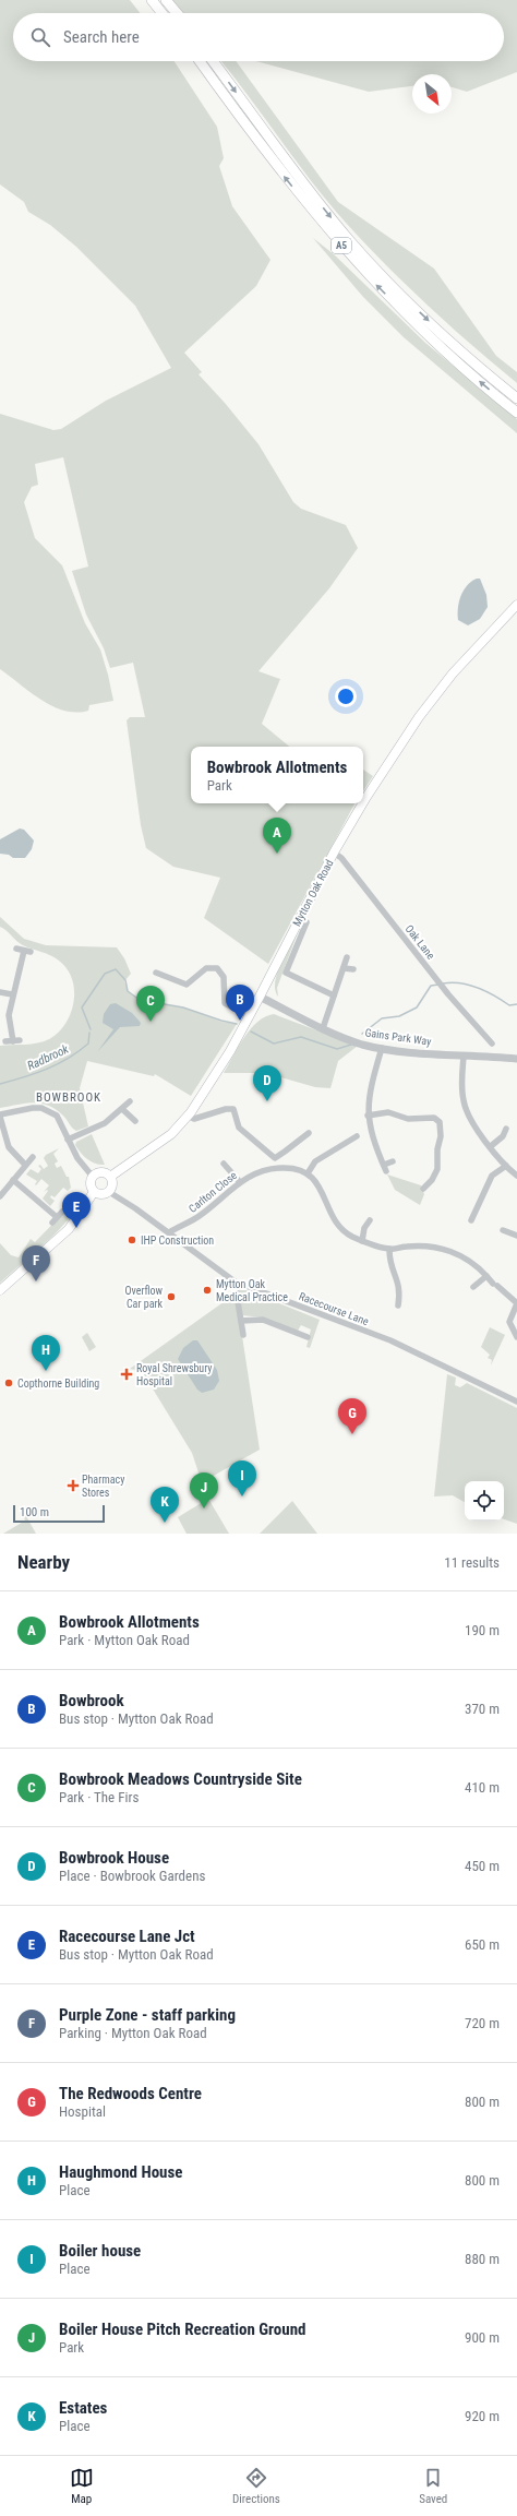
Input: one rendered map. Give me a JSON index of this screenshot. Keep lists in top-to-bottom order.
{
  "streets": {
    "highway": ["A5"],
    "main road": ["Mytton Oak Road"],
    "street": [
      "Oak Lane",
      "Gains Park Way",
      "Carlton Close",
      "Racecourse Lane"
    ]
  },
  "crossings": [
    ["Mytton Oak Road", "Oak Lane"],
    ["Mytton Oak Road", "Gains Park Way"],
    ["Mytton Oak Road", "Racecourse Lane"],
    ["Carlton Close", "Racecourse Lane"]
  ],
  "districts": ["BOWBROOK"],
  "water": ["Radbrook"],
  "places": {
    "other": [
      "IHP Construction",
      "Mytton Oak Medical Practice",
      "Overflow Car park",
      "Copthorne Building"
    ],
    "health": ["Royal Shrewsbury Hospital", "Pharmacy Stores"]
  },
  "scale_bar": "100 m",
  "north": "bottom right",
  "page": {
    "search": "Search here",
    "popup": ["Bowbrook Allotments", "Park"],
    "pins": [
      "A",
      "B",
      "C",
      "D",
      "E",
      "F",
      "H",
      "G",
      "I",
      "J",
      "K"
    ],
    "scale": "100 m",
    "heading": ["Nearby", "11 results"],
    "list": [
      {
        "mark": "A",
        "name": "Bowbrook Allotments",
        "note": "Park · Mytton Oak Road",
        "value": "190 m"
      },
      {
        "mark": "B",
        "name": "Bowbrook",
        "note": "Bus stop · Mytton Oak Road",
        "value": "370 m"
      },
      {
        "mark": "C",
        "name": "Bowbrook Meadows Countryside Site",
        "note": "Park · The Firs",
        "value": "410 m"
      },
      {
        "mark": "D",
        "name": "Bowbrook House",
        "note": "Place · Bowbrook Gardens",
        "value": "450 m"
      },
      {
        "mark": "E",
        "name": "Racecourse Lane Jct",
        "note": "Bus stop · Mytton Oak Road",
        "value": "650 m"
      },
      {
        "mark": "F",
        "name": "Purple Zone - staff parking",
        "note": "Parking · Mytton Oak Road",
        "value": "720 m"
      },
      {
        "mark": "G",
        "name": "The Redwoods Centre",
        "note": "Hospital",
        "value": "800 m"
      },
      {
        "mark": "H",
        "name": "Haughmond House",
        "note": "Place",
        "value": "800 m"
      },
      {
        "mark": "I",
        "name": "Boiler house",
        "note": "Place",
        "value": "880 m"
      },
      {
        "mark": "J",
        "name": "Boiler House Pitch Recreation Ground",
        "note": "Park",
        "value": "900 m"
      },
      {
        "mark": "K",
        "name": "Estates",
        "note": "Place",
        "value": "920 m"
      }
    ],
    "nav": ["Map", "Directions", "Saved"]
  }
}
